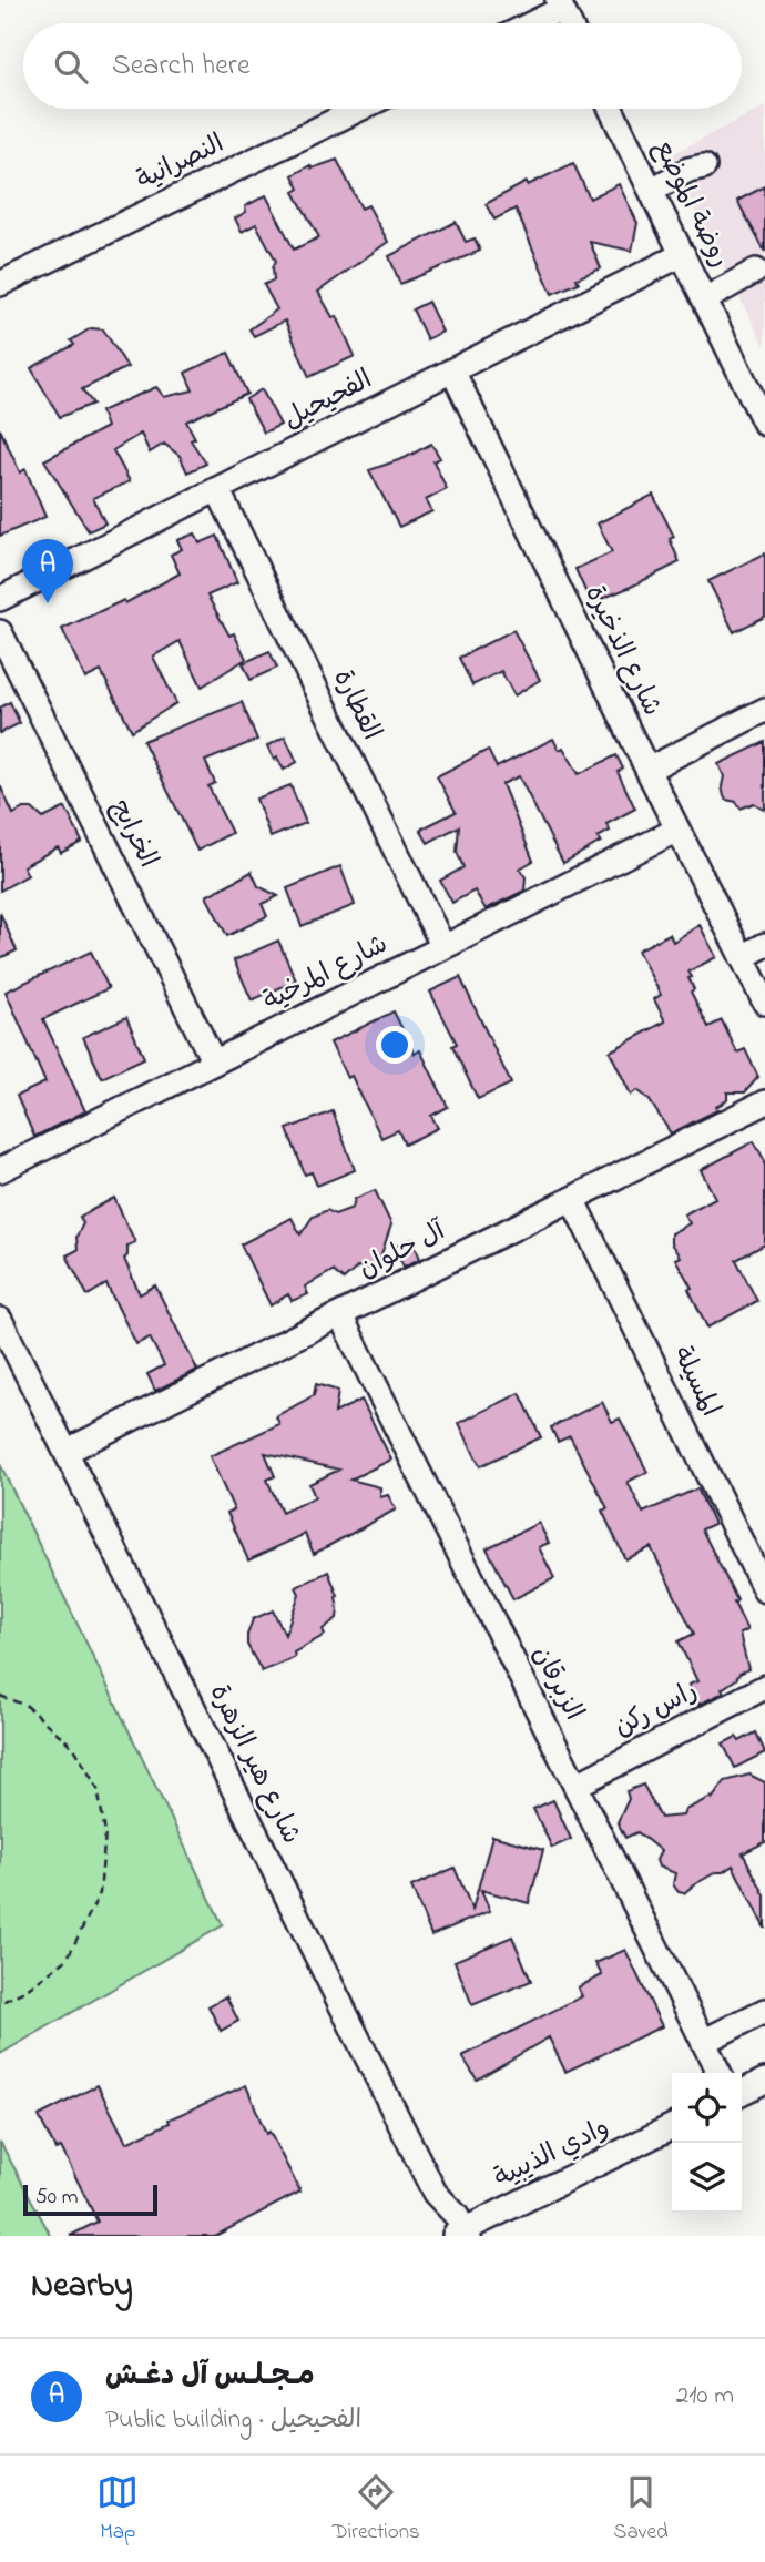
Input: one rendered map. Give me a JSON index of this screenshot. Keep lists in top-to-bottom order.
{
  "streets": {
    "street": [
      "النصرانية",
      "روضة الموضع",
      "الفحيحيل",
      "شارع الذخيرة",
      "القطارة",
      "الخرايج",
      "شارع المرخية",
      "آل حلوان",
      "المسيلة",
      "الزبرقان",
      "راس ركن",
      "شارع هير الزهرة",
      "وادي الذيبية"
    ]
  },
  "crossings": [
    ["روضة الموضع", "الفحيحيل"],
    ["الفحيحيل", "شارع الذخيرة"],
    ["الفحيحيل", "القطارة"],
    ["شارع الذخيرة", "شارع المرخية"],
    ["القطارة", "شارع المرخية"],
    ["الخرايج", "شارع المرخية"],
    ["آل حلوان", "المسيلة"],
    ["آل حلوان", "الزبرقان"],
    ["آل حلوان", "شارع هير الزهرة"],
    ["الزبرقان", "راس ركن"],
    ["شارع هير الزهرة", "وادي الذيبية"]
  ],
  "scale_bar": "50 m",
  "page": {
    "search": "Search here",
    "pins": "A",
    "scale": "50 m",
    "heading": "Nearby",
    "list": [
      {
        "mark": "A",
        "name": "مـجـلـس آل دغـش",
        "note": "Public building · الفحيحيل",
        "value": "210 m"
      }
    ],
    "nav": ["Map", "Directions", "Saved"]
  }
}
